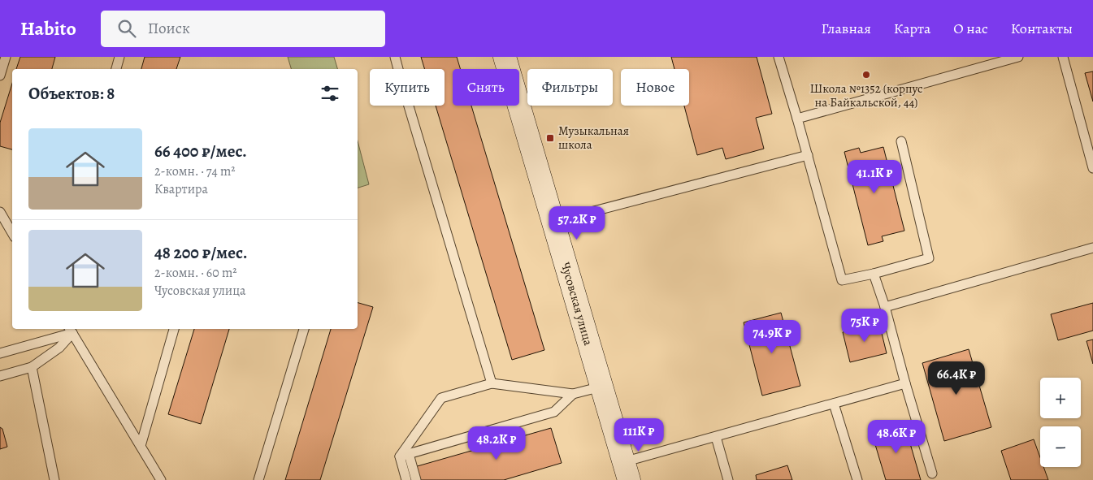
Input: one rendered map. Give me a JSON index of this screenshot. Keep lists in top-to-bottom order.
{
  "streets": {
    "street": ["Чусовская улица"]
  },
  "places": {
    "other": ["Школа №1352 (корпус на Байкальской, 44)"],
    "transit": ["Музыкальная школа"]
  },
  "page": {
    "header": "Habito",
    "search": "Поиск",
    "nav": [
      "Главная",
      "Карта",
      "О нас",
      "Контакты"
    ],
    "chip": [
      "Купить",
      "Снять",
      "Фильтры",
      "Новое"
    ],
    "heading": "Объектов: 8",
    "list": [
      {
        "name": "66 400 ₽/мес.",
        "note": "2-комн. · 74 m² · Квартира"
      },
      {
        "name": "48 200 ₽/мес.",
        "note": "2-комн. · 60 m² · Чусовская улица"
      }
    ],
    "price": [
      "41.1K ₽",
      "57.2K ₽",
      "75K ₽",
      "74.9K ₽",
      "66.4K ₽",
      "111K ₽",
      "48.6K ₽",
      "48.2K ₽"
    ],
    "map_buttons": ["+", "−"]
  }
}
